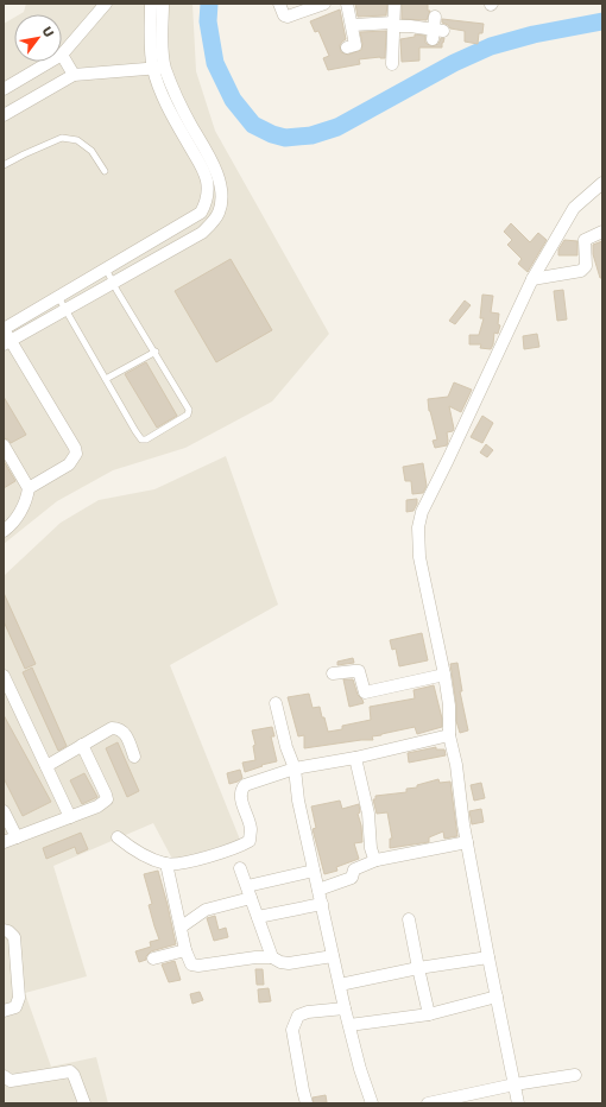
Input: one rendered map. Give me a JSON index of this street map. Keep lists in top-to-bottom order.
{
  "north": "top right"
}
